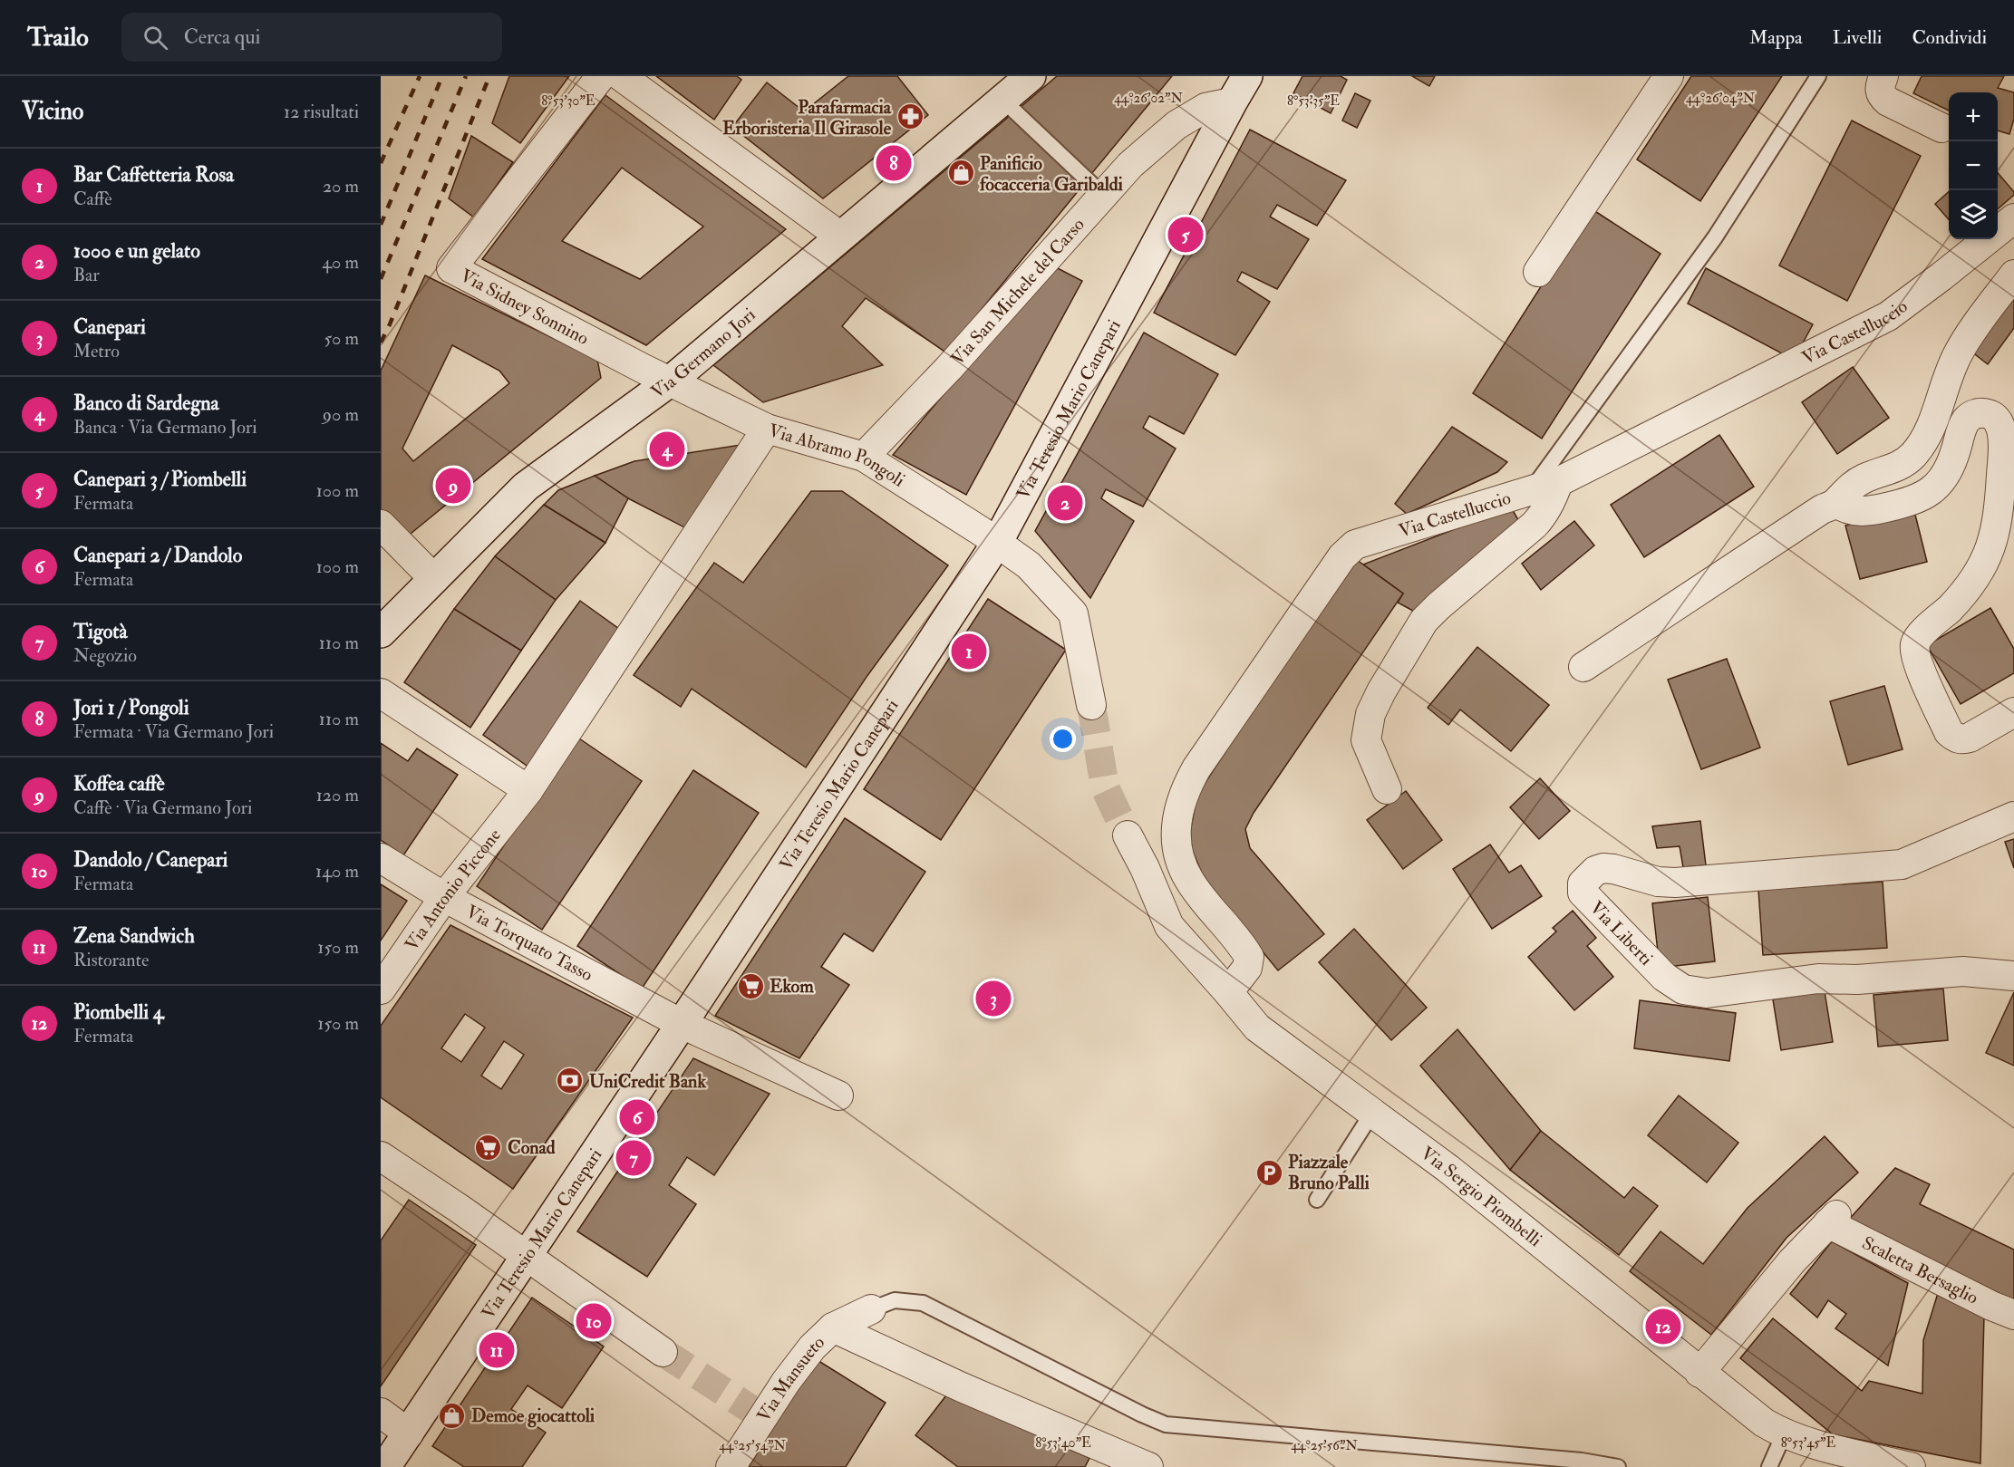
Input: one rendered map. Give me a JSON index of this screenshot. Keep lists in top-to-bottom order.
{
  "streets": {
    "main road": ["Via Germano Jori", "Via Teresio Mario Canepari"],
    "street": [
      "Via San Michele del Carso",
      "Via Sidney Sonnino",
      "Via Castelluccio",
      "Via Abramo Pongoli",
      "Via Antonio Piccone",
      "Via Liberti",
      "Via Torquato Tasso",
      "Via Sergio Piombelli",
      "Scaletta Bersaglio",
      "Via Mansueto"
    ]
  },
  "crossings": [
    ["Via San Michele del Carso", "Via Teresio Mario Canepari"],
    ["Via San Michele del Carso", "Via Abramo Pongoli"],
    ["Via Sidney Sonnino", "Via Germano Jori"],
    ["Via Sidney Sonnino", "Via Abramo Pongoli"],
    ["Via Castelluccio", "Via Sergio Piombelli"],
    ["Via Germano Jori", "Via Abramo Pongoli"],
    ["Via Teresio Mario Canepari", "Via Abramo Pongoli"],
    ["Via Teresio Mario Canepari", "Via Torquato Tasso"],
    ["Via Abramo Pongoli", "Via Antonio Piccone"],
    ["Via Antonio Piccone", "Via Torquato Tasso"],
    ["Via Sergio Piombelli", "Scaletta Bersaglio"]
  ],
  "places": {
    "pharmacy": ["Parafarmacia Erboristeria Il Girasole"],
    "shop": ["Panificio focacceria Garibaldi", "Demoe giocattoli"],
    "supermarket": ["Ekom", "Conad"],
    "bank": ["UniCredit Bank"],
    "parking": ["Piazzale Bruno Palli"]
  },
  "page": {
    "header": "Trailo",
    "search": "Cerca qui",
    "nav": ["Mappa", "Livelli", "Condividi"],
    "heading": ["Vicino", "12 risultati"],
    "map_buttons": ["+", "−"],
    "pins": [
      "8",
      "5",
      "4",
      "9",
      "2",
      "1",
      "3",
      "6",
      "7",
      "10",
      "12",
      "11"
    ],
    "list": [
      {
        "mark": "1",
        "name": "Bar Caffetteria Rosa",
        "note": "Caffè",
        "value": "20 m"
      },
      {
        "mark": "2",
        "name": "1000 e un gelato",
        "note": "Bar",
        "value": "40 m"
      },
      {
        "mark": "3",
        "name": "Canepari",
        "note": "Metro",
        "value": "50 m"
      },
      {
        "mark": "4",
        "name": "Banco di Sardegna",
        "note": "Banca · Via Germano Jori",
        "value": "90 m"
      },
      {
        "mark": "5",
        "name": "Canepari 3 / Piombelli",
        "note": "Fermata",
        "value": "100 m"
      },
      {
        "mark": "6",
        "name": "Canepari 2 / Dandolo",
        "note": "Fermata",
        "value": "100 m"
      },
      {
        "mark": "7",
        "name": "Tigotà",
        "note": "Negozio",
        "value": "110 m"
      },
      {
        "mark": "8",
        "name": "Jori 1 / Pongoli",
        "note": "Fermata · Via Germano Jori",
        "value": "110 m"
      },
      {
        "mark": "9",
        "name": "Koffea caffè",
        "note": "Caffè · Via Germano Jori",
        "value": "120 m"
      },
      {
        "mark": "10",
        "name": "Dandolo / Canepari",
        "note": "Fermata",
        "value": "140 m"
      },
      {
        "mark": "11",
        "name": "Zena Sandwich",
        "note": "Ristorante",
        "value": "150 m"
      },
      {
        "mark": "12",
        "name": "Piombelli 4",
        "note": "Fermata",
        "value": "150 m"
      }
    ]
  },
  "coordinates": [
    "44°26'04\"N",
    "44°26'02\"N",
    "8°53'30\"E",
    "8°53'35\"E",
    "8°53'40\"E",
    "8°53'45\"E",
    "44°25'54\"N",
    "44°25'56\"N"
  ]
}
